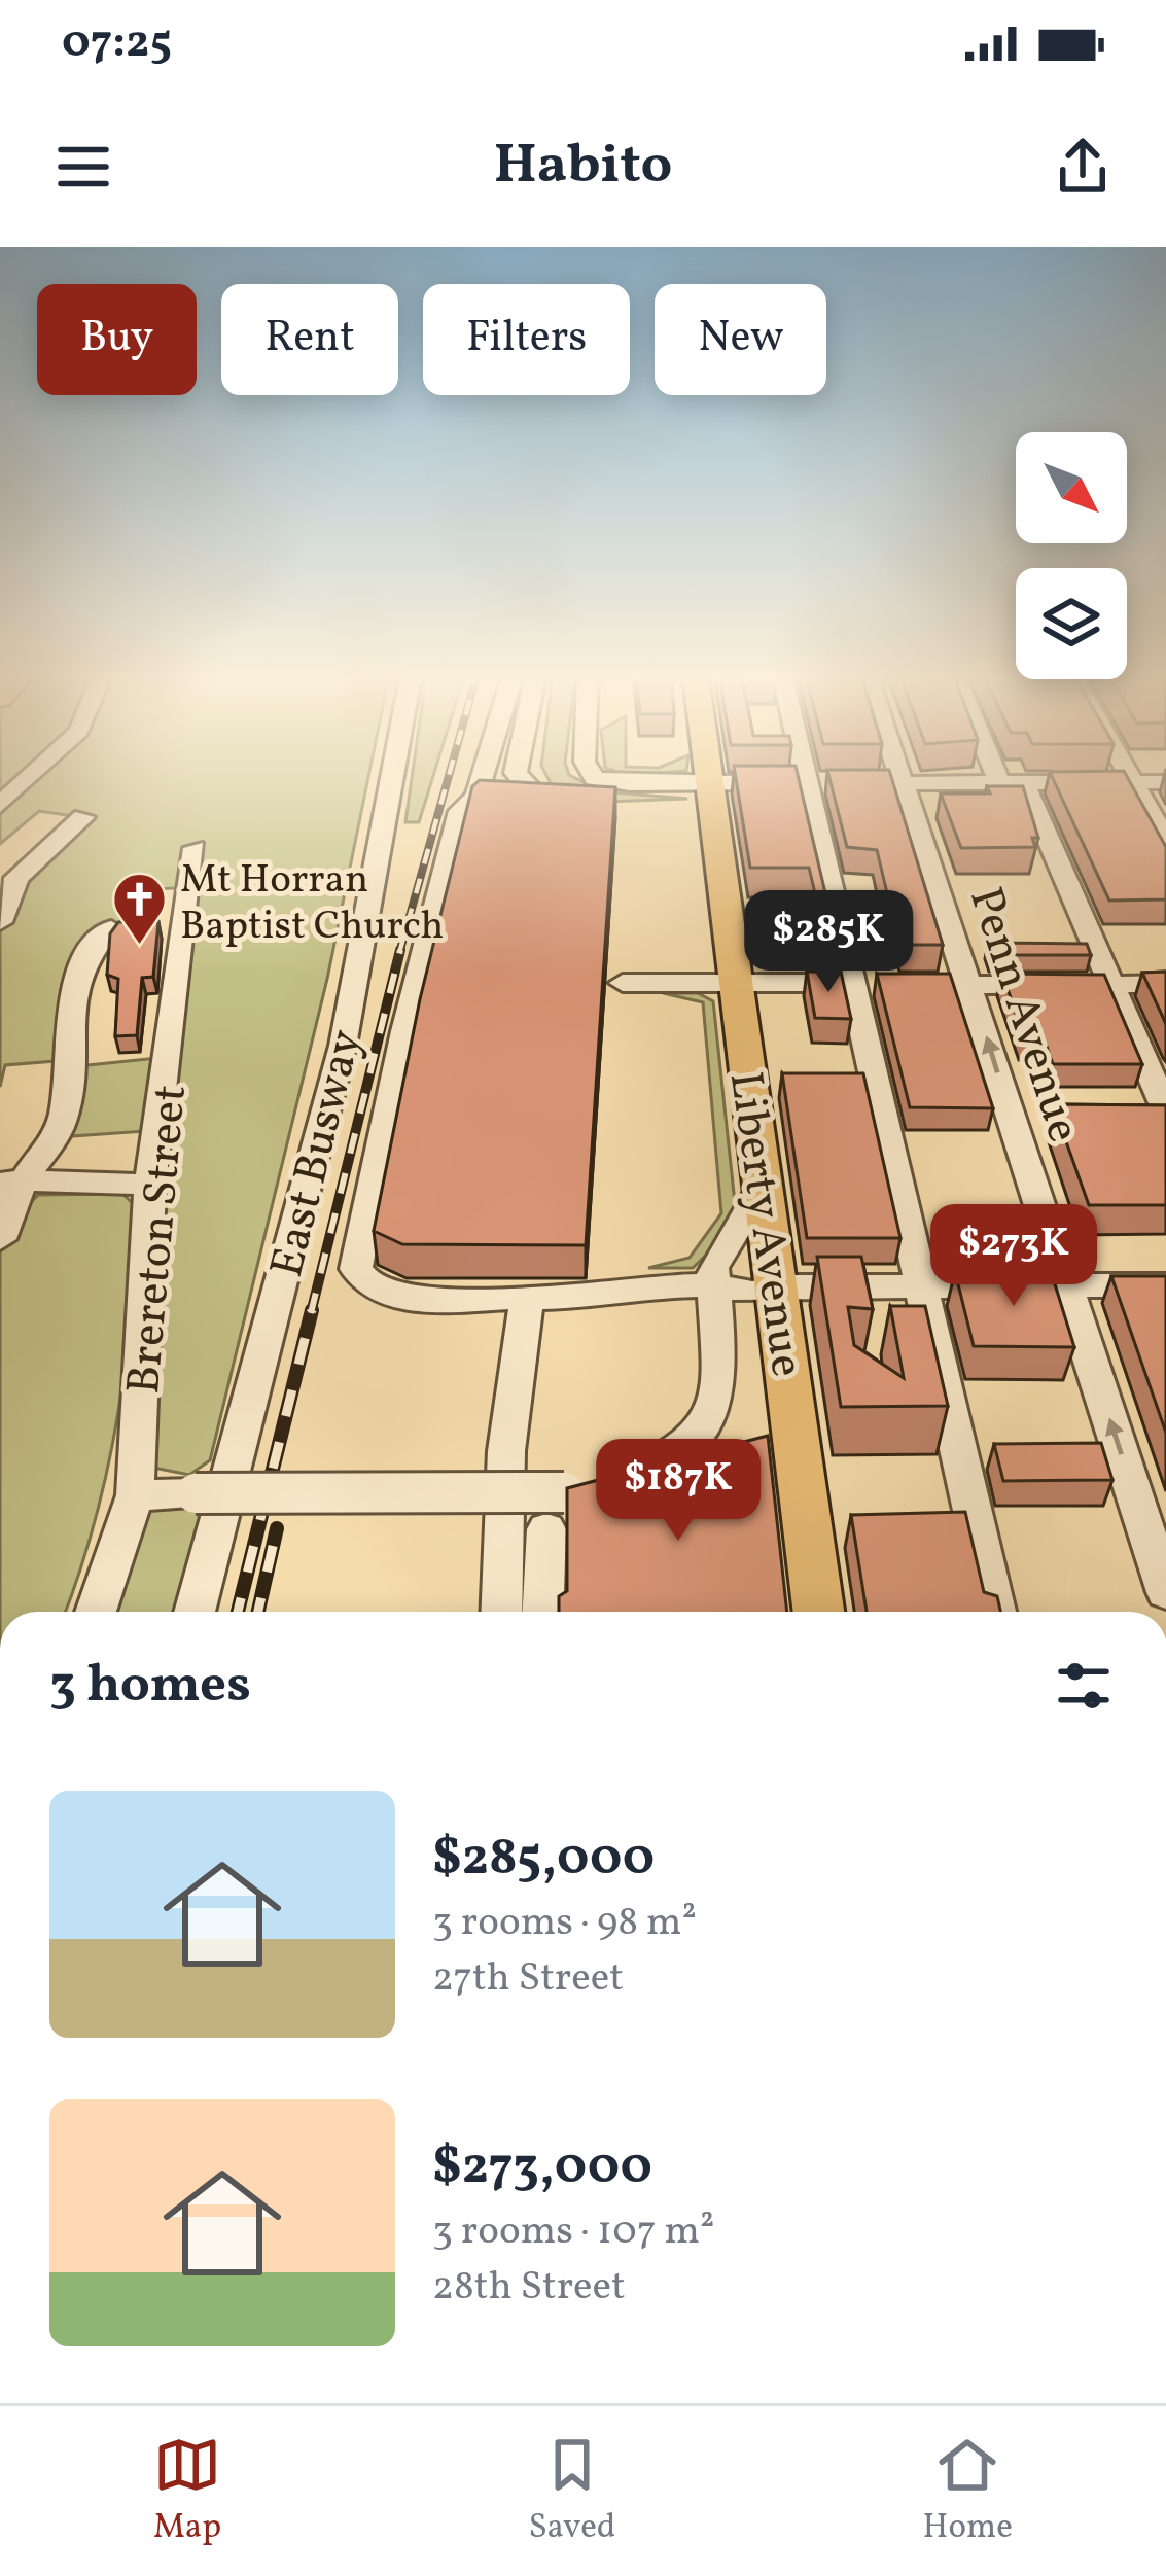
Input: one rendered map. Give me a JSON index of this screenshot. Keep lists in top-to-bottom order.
{
  "streets": {
    "main road": ["Liberty Avenue"],
    "street": ["Penn Avenue", "East Busway", "Brereton Street"]
  },
  "places": {
    "church": ["Mt Horran Baptist Church"]
  },
  "north": "bottom right",
  "page": {
    "status": "07:25",
    "header": "Habito",
    "chip": [
      "Buy",
      "Rent",
      "Filters",
      "New"
    ],
    "price": ["$285K", "$273K", "$187K"],
    "heading": "3 homes",
    "list": [
      {
        "name": "$285,000",
        "note": "3 rooms · 98 m² · 27th Street"
      },
      {
        "name": "$273,000",
        "note": "3 rooms · 107 m² · 28th Street"
      }
    ],
    "tabs": ["Map", "Saved", "Home"]
  }
}
